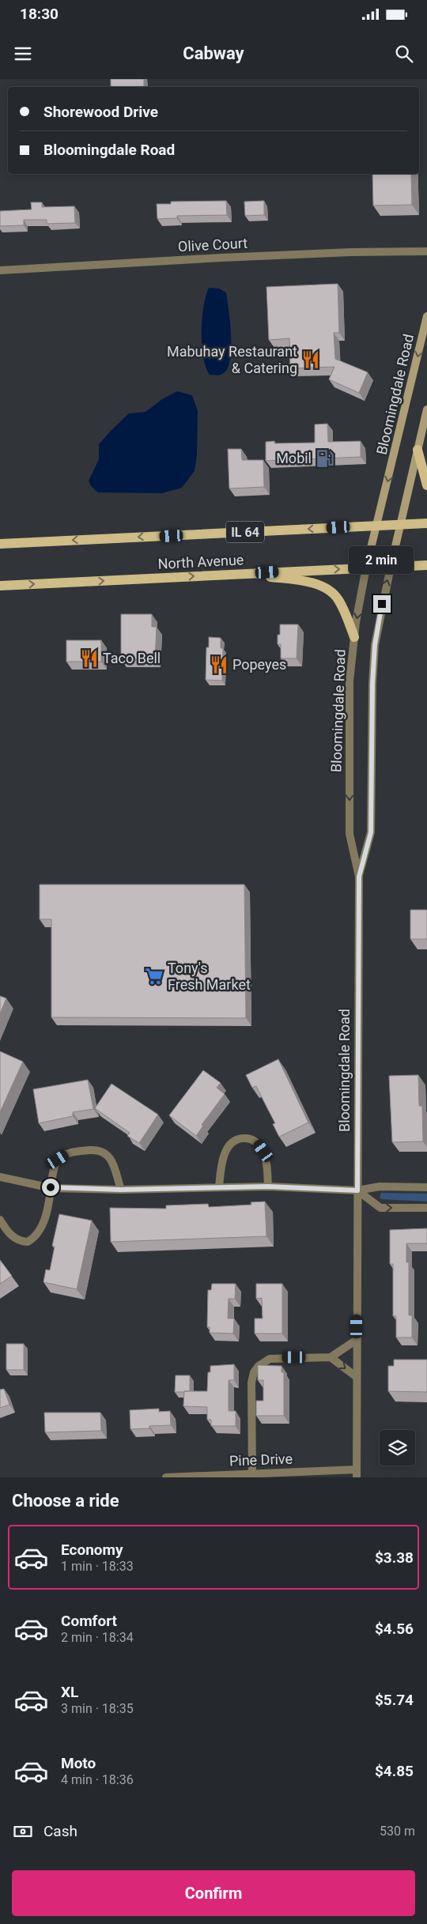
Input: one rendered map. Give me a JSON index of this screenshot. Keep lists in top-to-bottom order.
{
  "streets": {
    "main road": ["Bloomingdale Road", "IL 64", "North Avenue"],
    "street": ["Olive Court", "Pine Drive"]
  },
  "crossings": [
    ["Bloomingdale Road", "North Avenue"],
    ["Bloomingdale Road", "Pine Drive"]
  ],
  "places": {
    "restaurant": ["Mabuhay Restaurant & Catering", "Taco Bell", "Popeyes"],
    "fuel station": ["Mobil"],
    "supermarket": ["Tony's Fresh Market"]
  },
  "page": {
    "status": "18:30",
    "header": "Cabway",
    "banner": ["Shorewood Drive", "Bloomingdale Road"],
    "bubble": "2 min",
    "heading": "Choose a ride",
    "list": [
      {
        "name": "Economy",
        "note": "1 min · 18:33",
        "value": "$3.38"
      },
      {
        "name": "Comfort",
        "note": "2 min · 18:34",
        "value": "$4.56"
      },
      {
        "name": "XL",
        "note": "3 min · 18:35",
        "value": "$5.74"
      },
      {
        "name": "Moto",
        "note": "4 min · 18:36",
        "value": "$4.85"
      }
    ],
    "pay": ["Cash", "530 m"],
    "buttons": "Confirm"
  }
}
